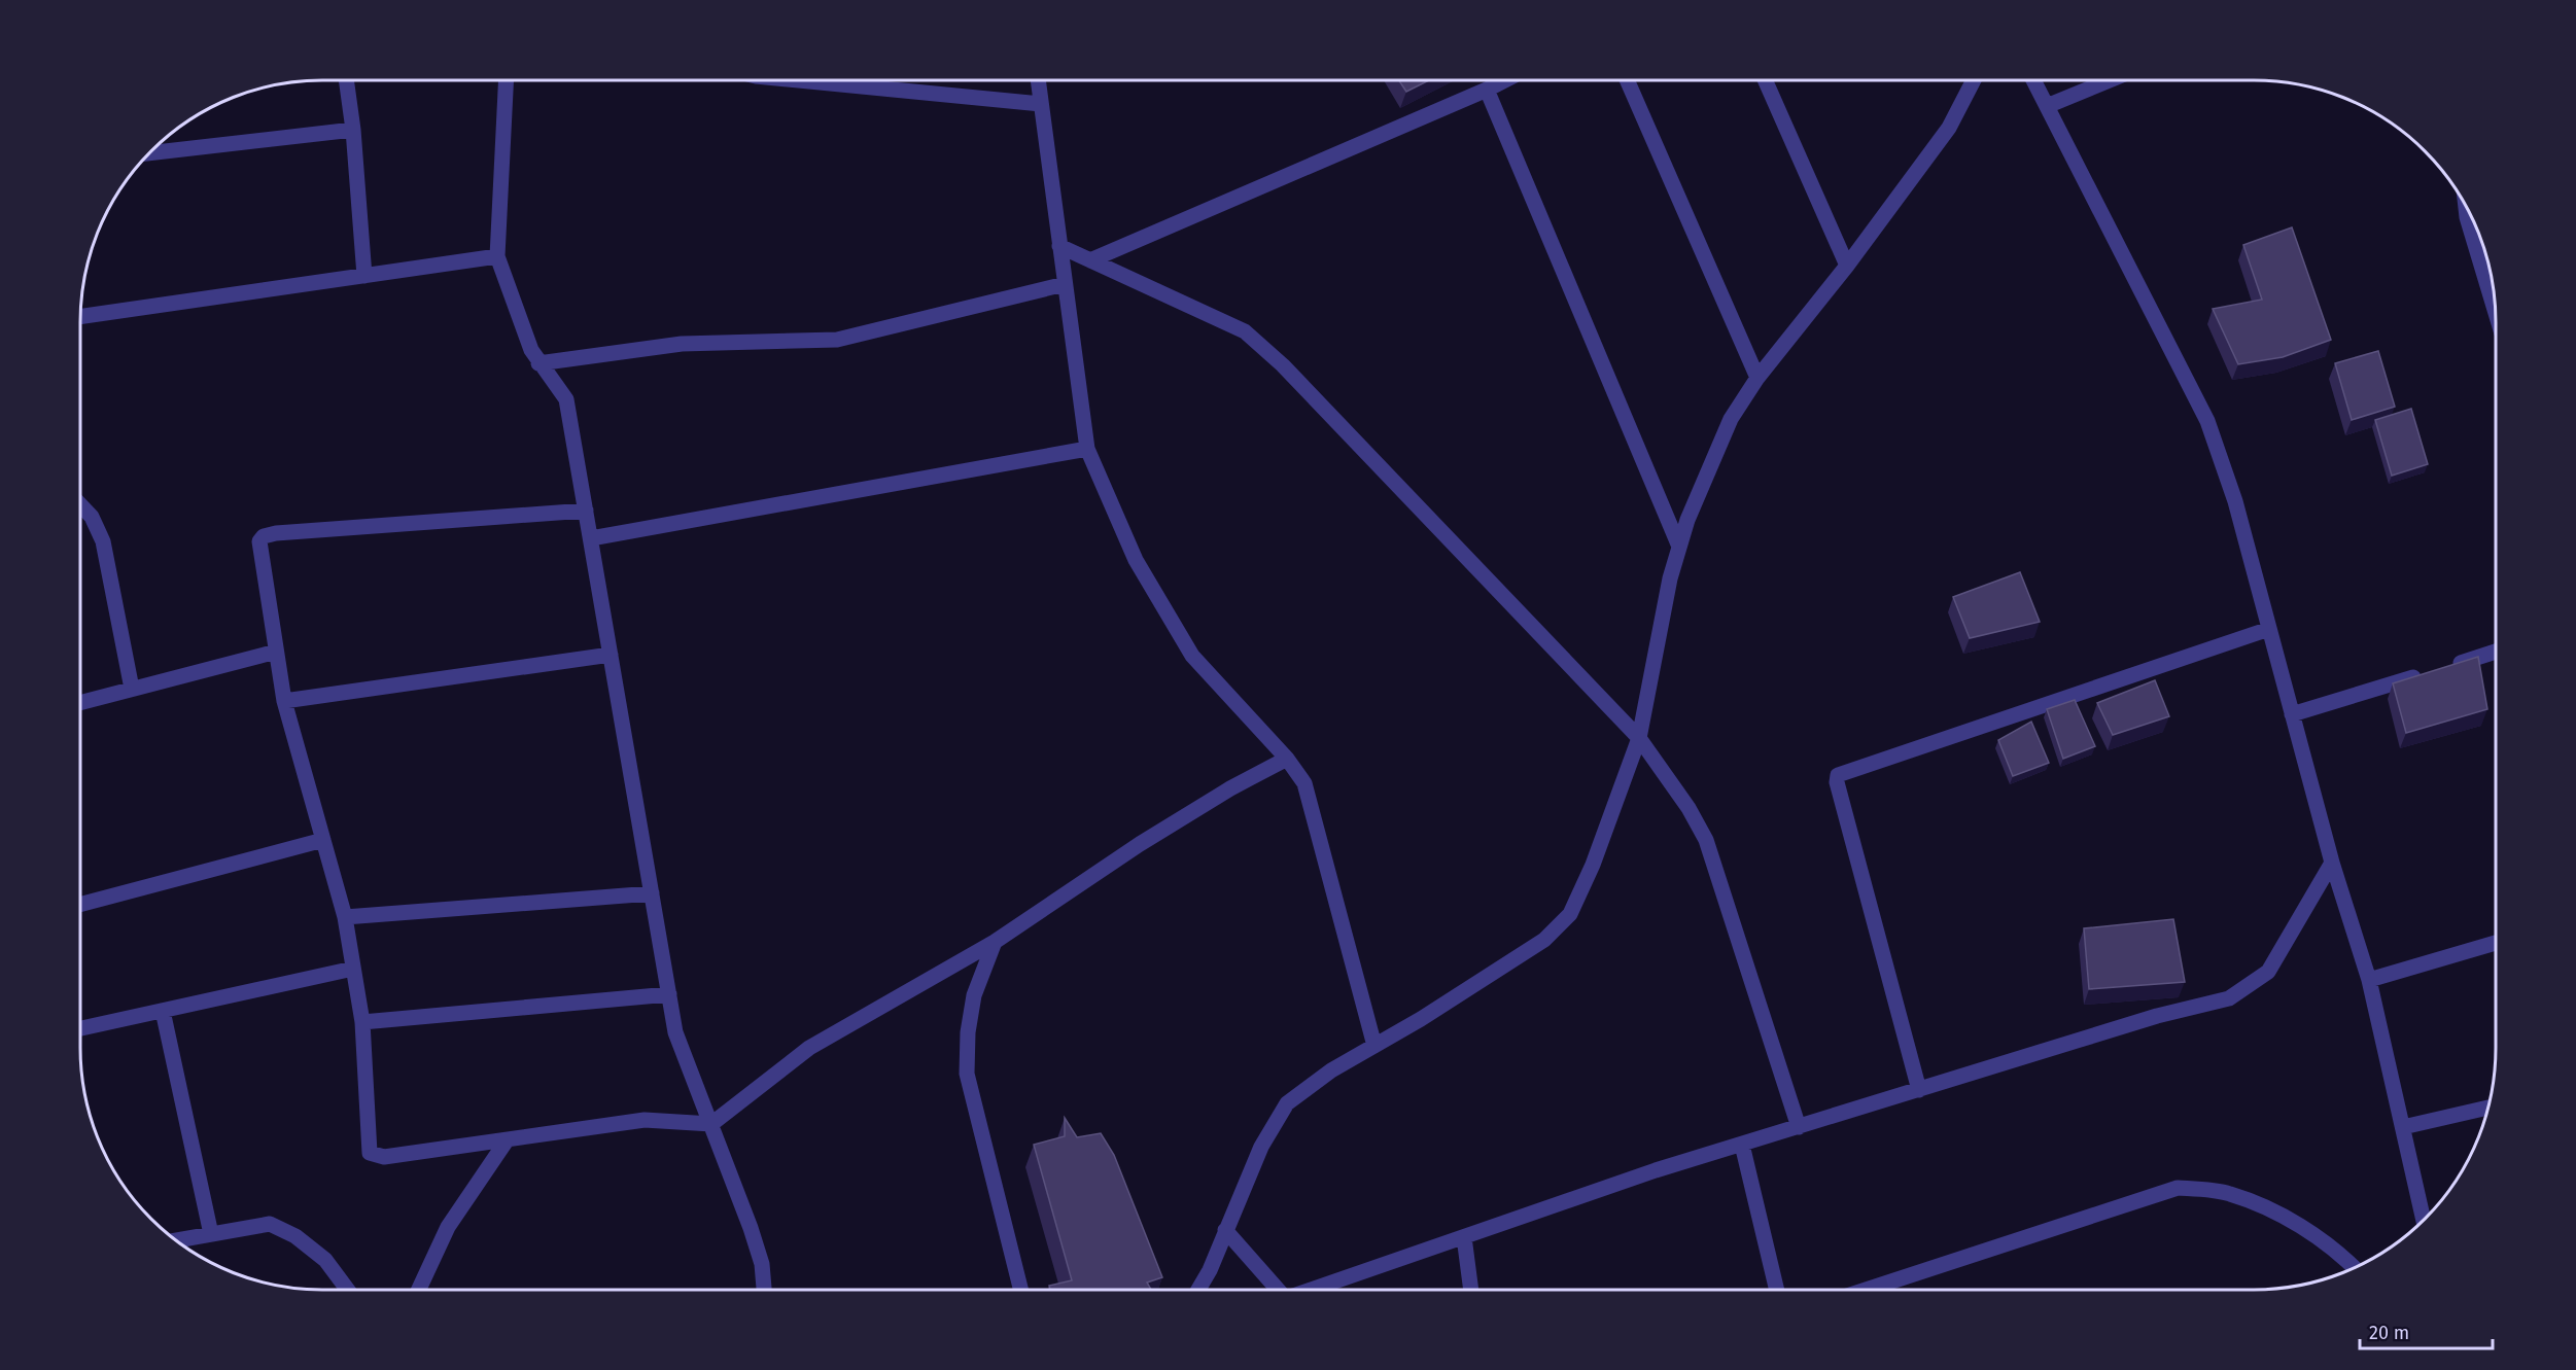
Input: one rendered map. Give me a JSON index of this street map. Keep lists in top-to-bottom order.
{
  "scale_bar": "20 m"
}
